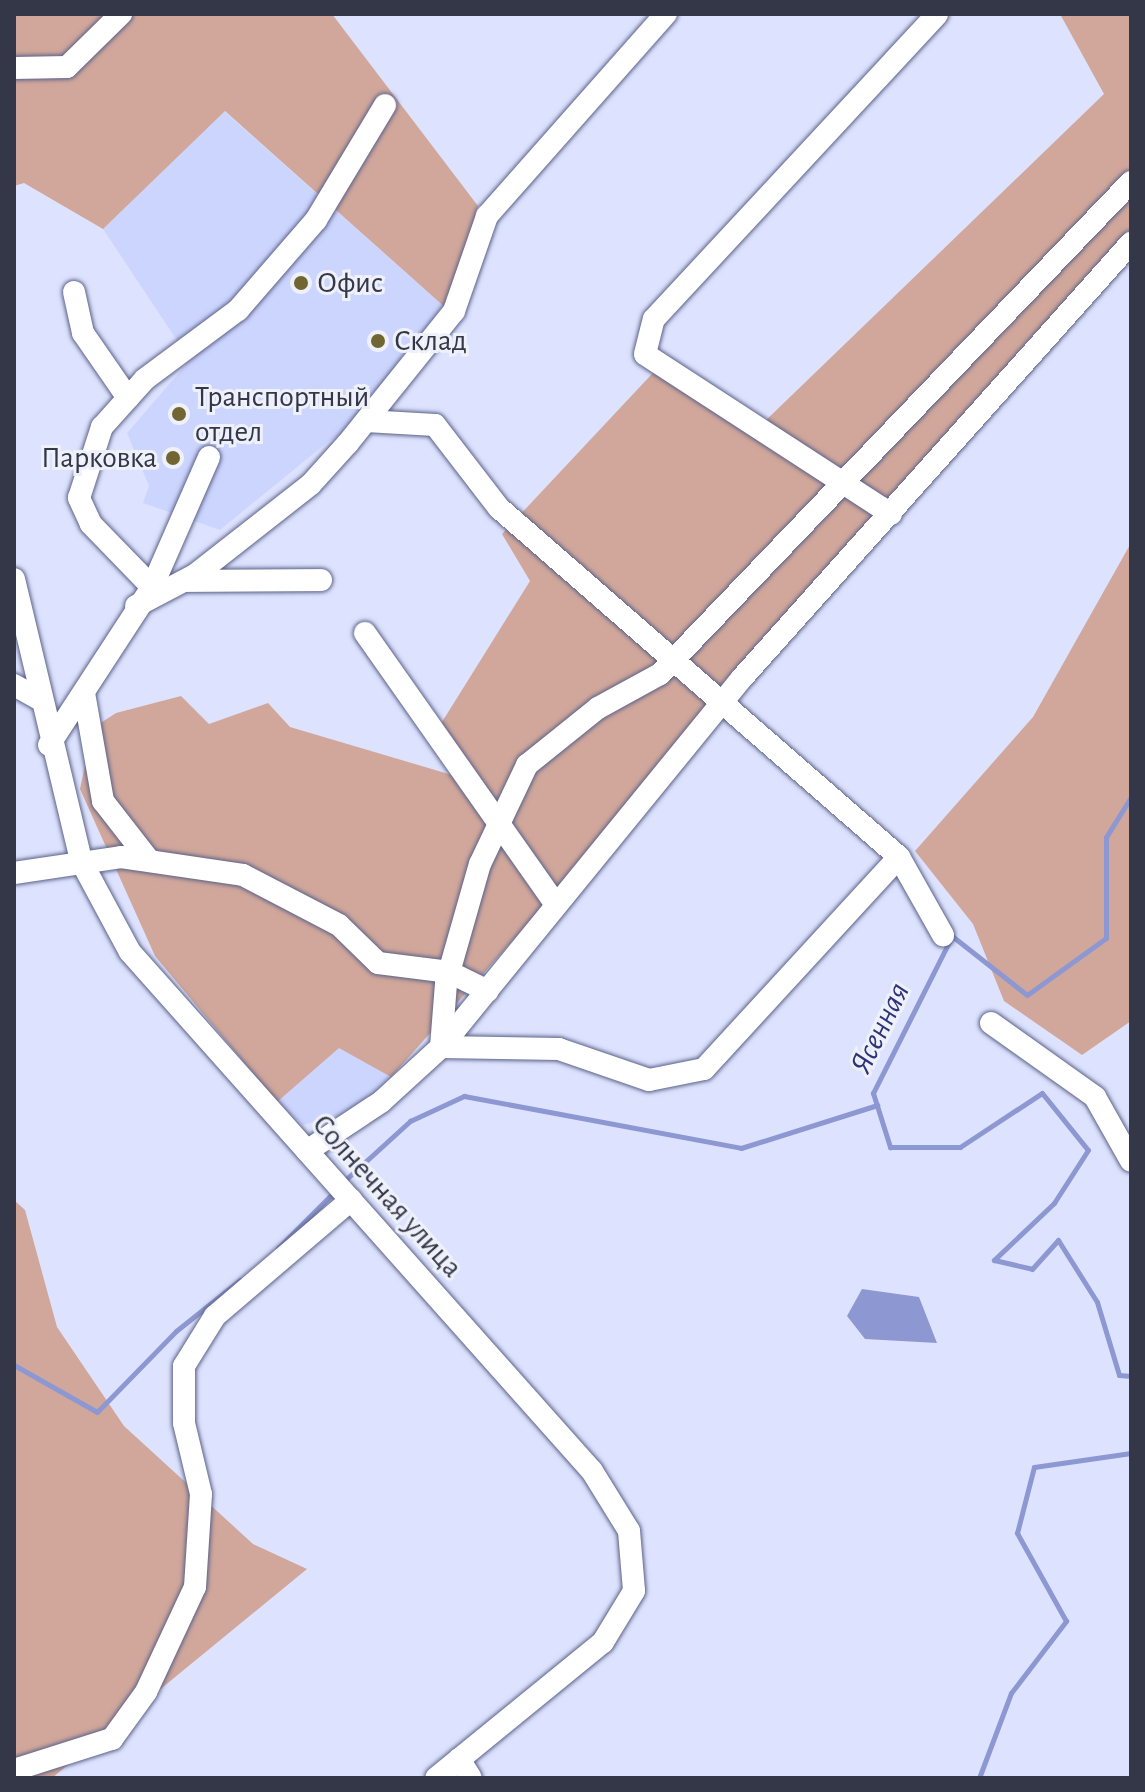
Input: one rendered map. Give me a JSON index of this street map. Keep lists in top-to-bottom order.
{
  "streets": {
    "street": ["Солнечная улица"]
  },
  "water": ["Ясенная"],
  "places": [
    "Офис",
    "Склад",
    "Транспортный отдел",
    "Парковка"
  ]
}
